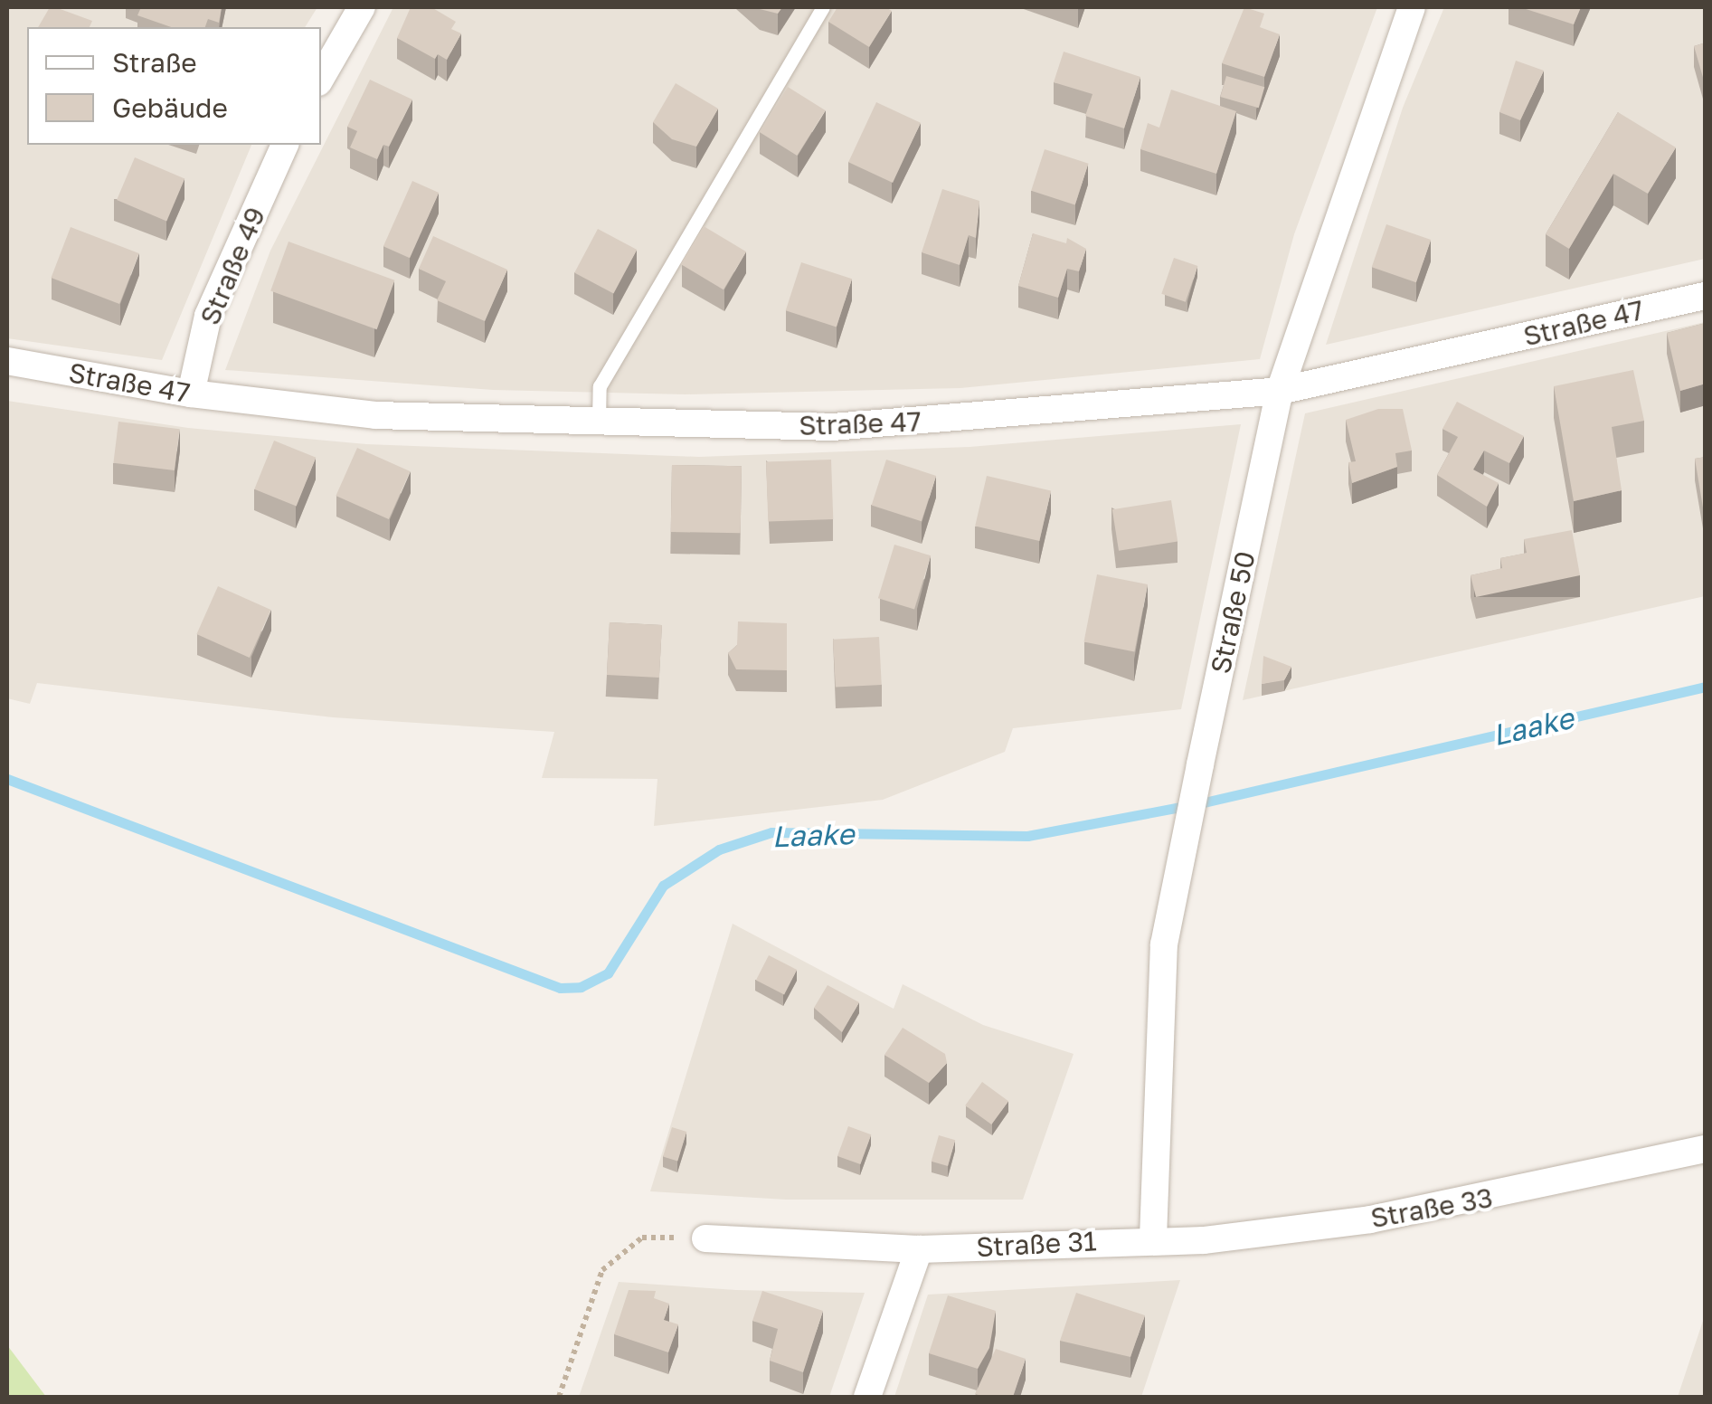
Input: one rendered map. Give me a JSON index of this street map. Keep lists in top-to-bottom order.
{
  "streets": {
    "street": [
      "Straße 49",
      "Straße 47",
      "Straße 50",
      "Straße 33",
      "Straße 31"
    ]
  },
  "crossings": [
    ["Straße 49", "Straße 47"],
    ["Straße 47", "Straße 50"],
    ["Straße 50", "Straße 33"],
    ["Straße 50", "Straße 31"],
    ["Straße 33", "Straße 31"]
  ],
  "water": ["Laake"],
  "legend": ["Straße", "Gebäude"]
}
